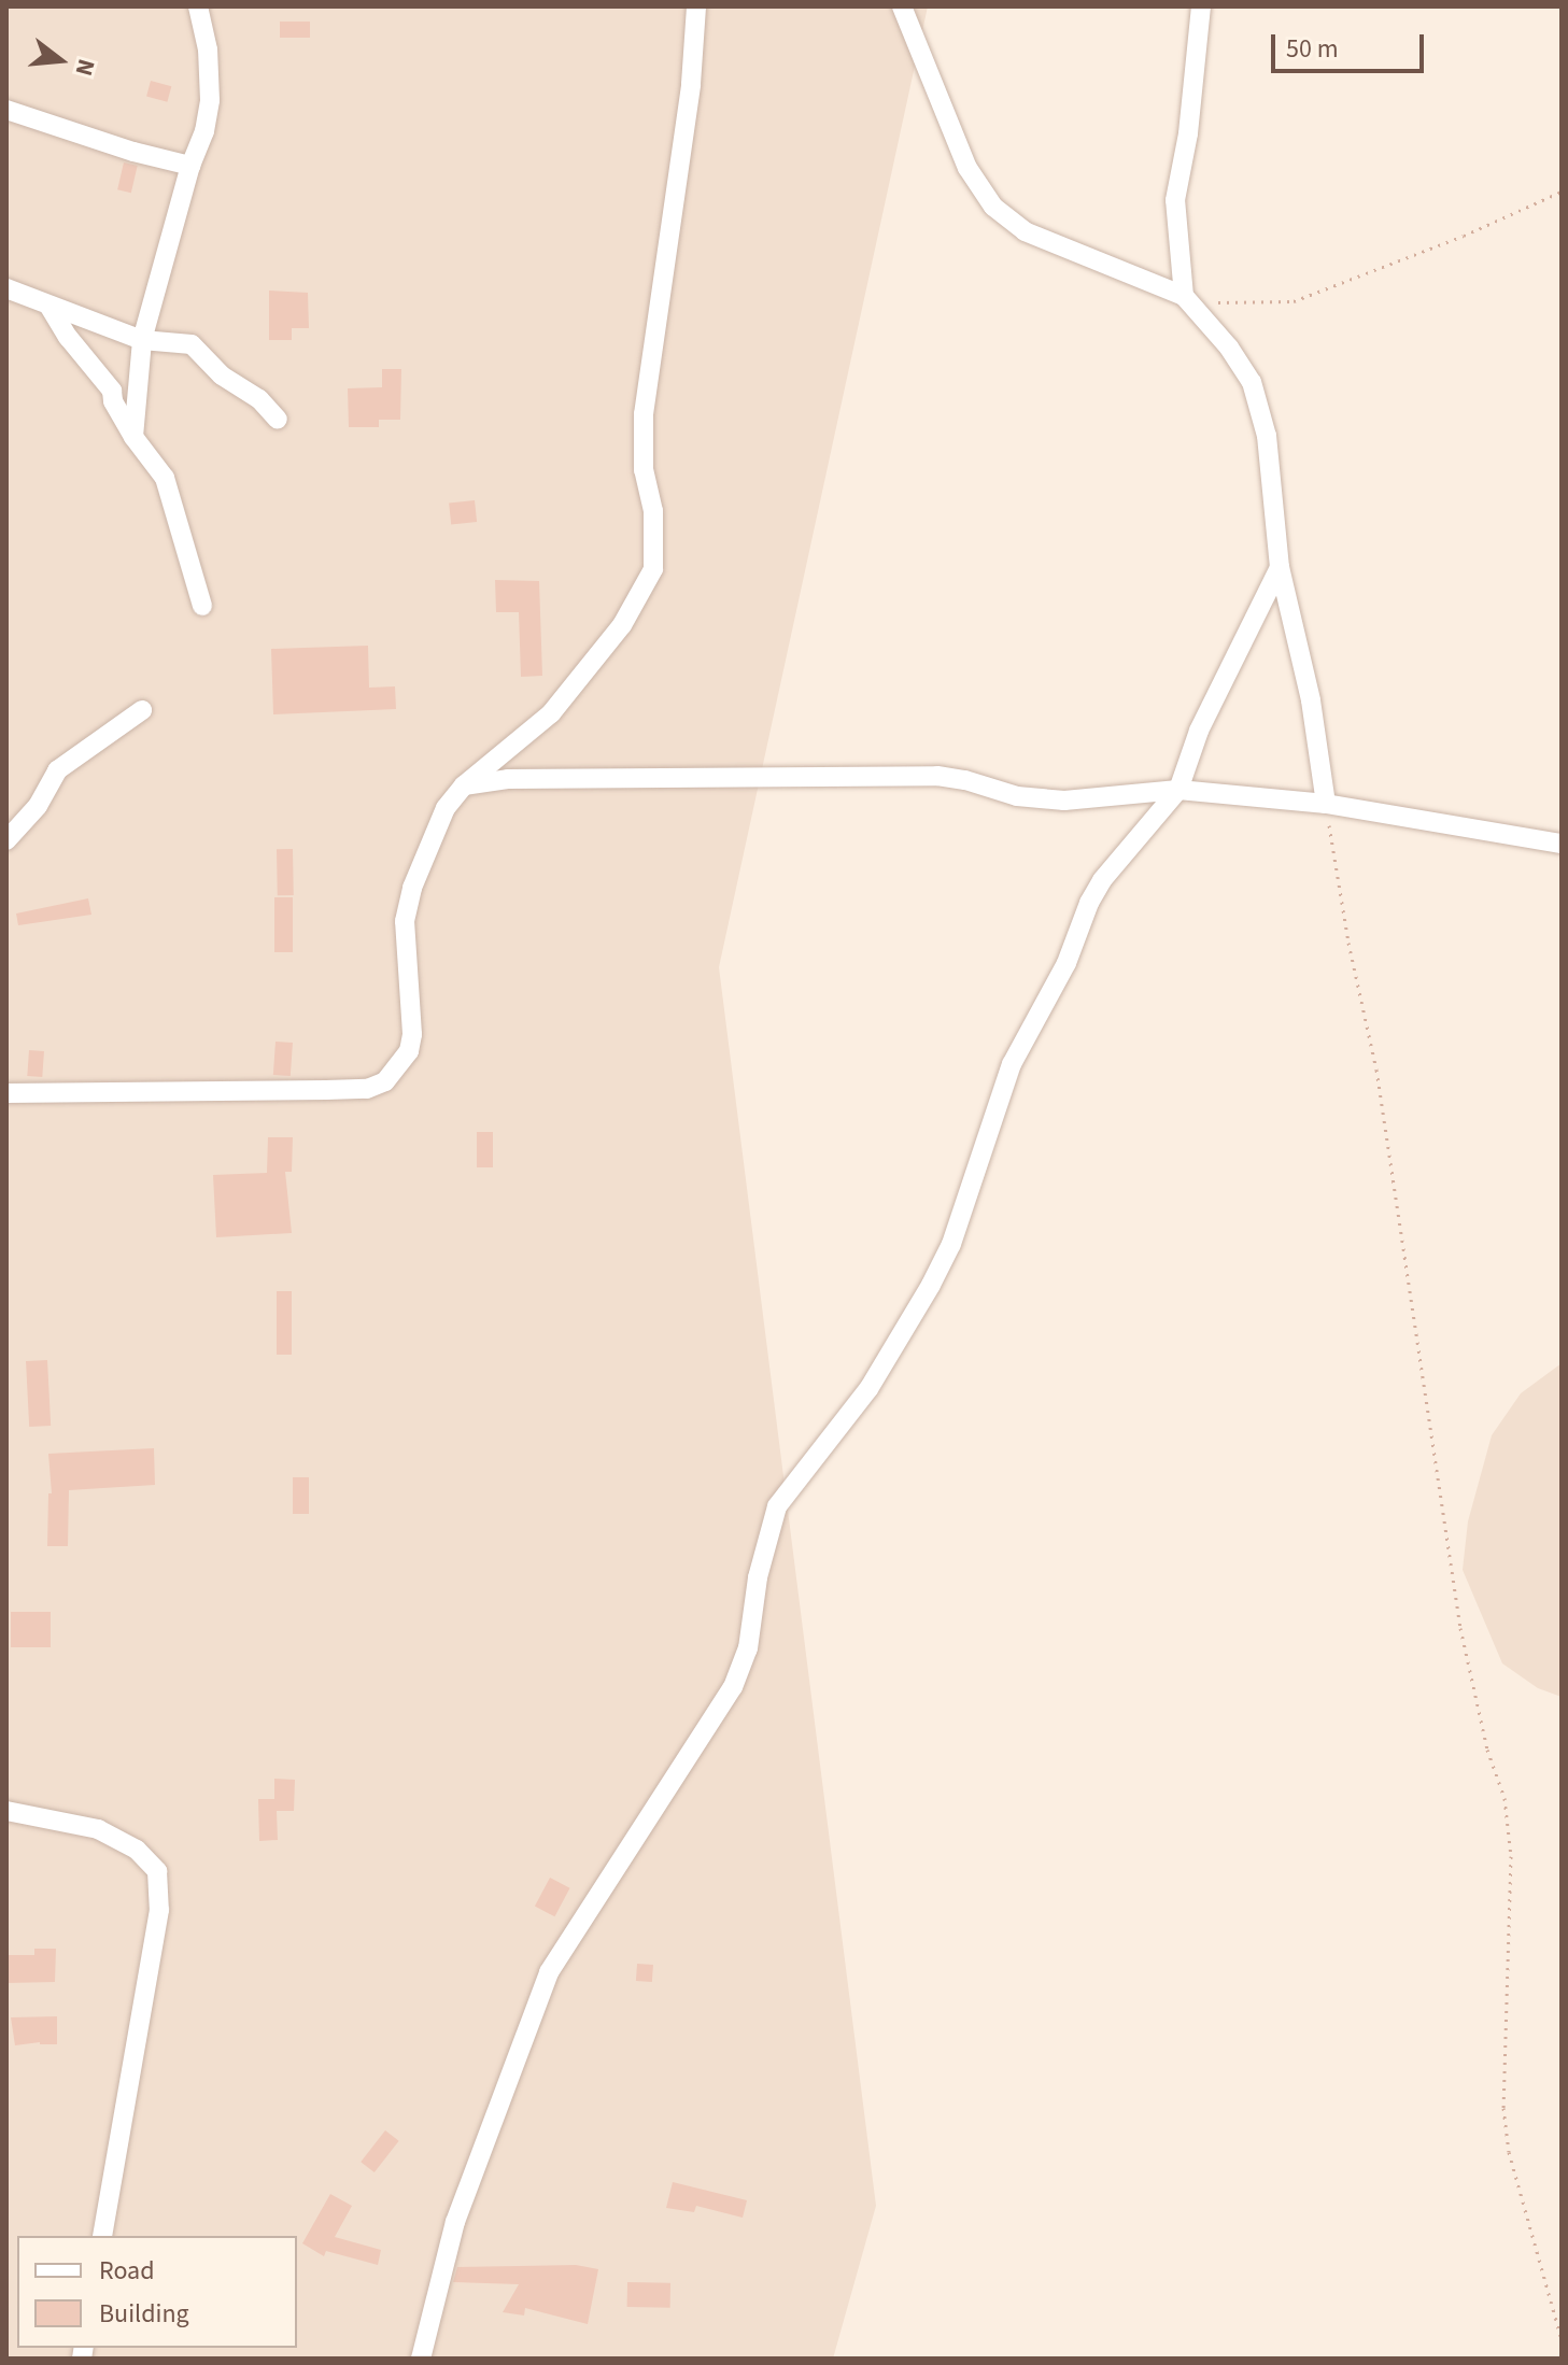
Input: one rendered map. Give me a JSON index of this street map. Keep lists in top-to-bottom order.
{
  "legend": ["Road", "Building"],
  "scale_bar": "50 m",
  "north": "right"
}
